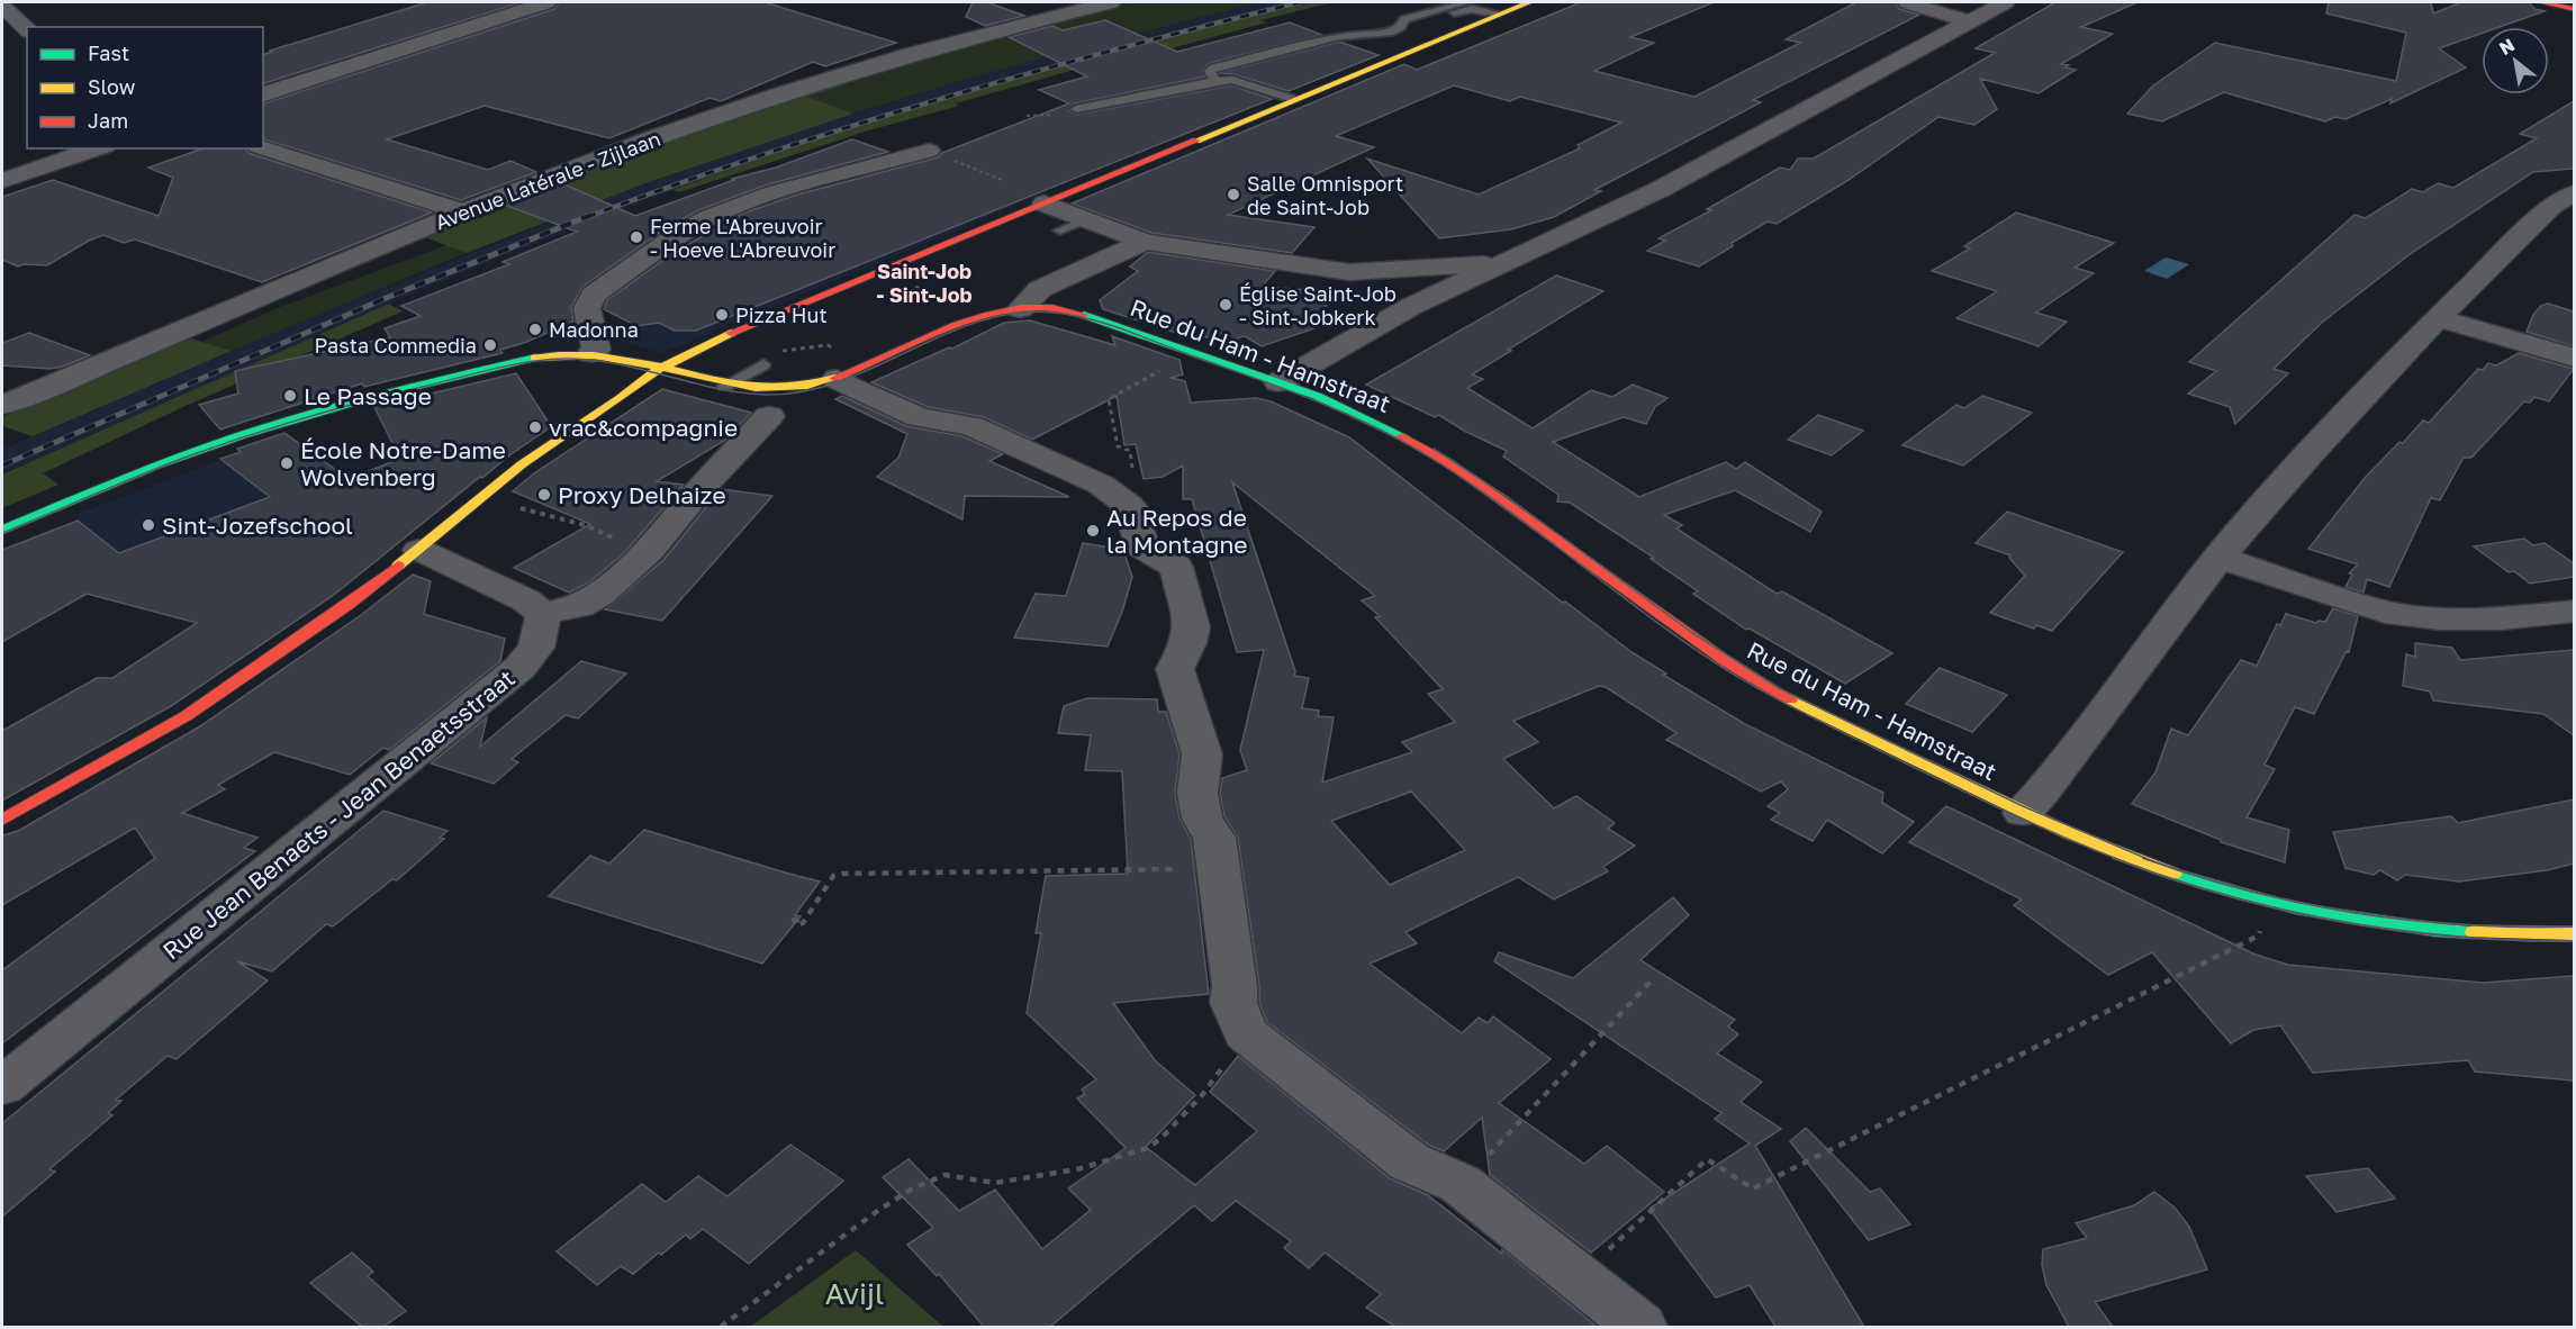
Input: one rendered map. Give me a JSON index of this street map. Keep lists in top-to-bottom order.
{
  "streets": {
    "street": ["Avenue Latérale - Zijlaan", "Rue du Ham - Hamstraat", "Rue Jean Benaets - Jean Benaetsstraat"]
  },
  "districts": ["Saint-Job - Sint-Job"],
  "parks": ["Avijl"],
  "places": [
    "Salle Omnisport de Saint-Job",
    "Ferme L'Abreuvoir - Hoeve L'Abreuvoir",
    "Église Saint-Job - Sint-Jobkerk",
    "Pizza Hut",
    "Madonna",
    "Pasta Commedia",
    "Le Passage",
    "vrac&compagnie",
    "École Notre-Dame Wolvenberg",
    "Proxy Delhaize",
    "Sint-Jozefschool",
    "Au Repos de la Montagne"
  ],
  "legend": ["Fast", "Slow", "Jam"],
  "north": "top left"
}
